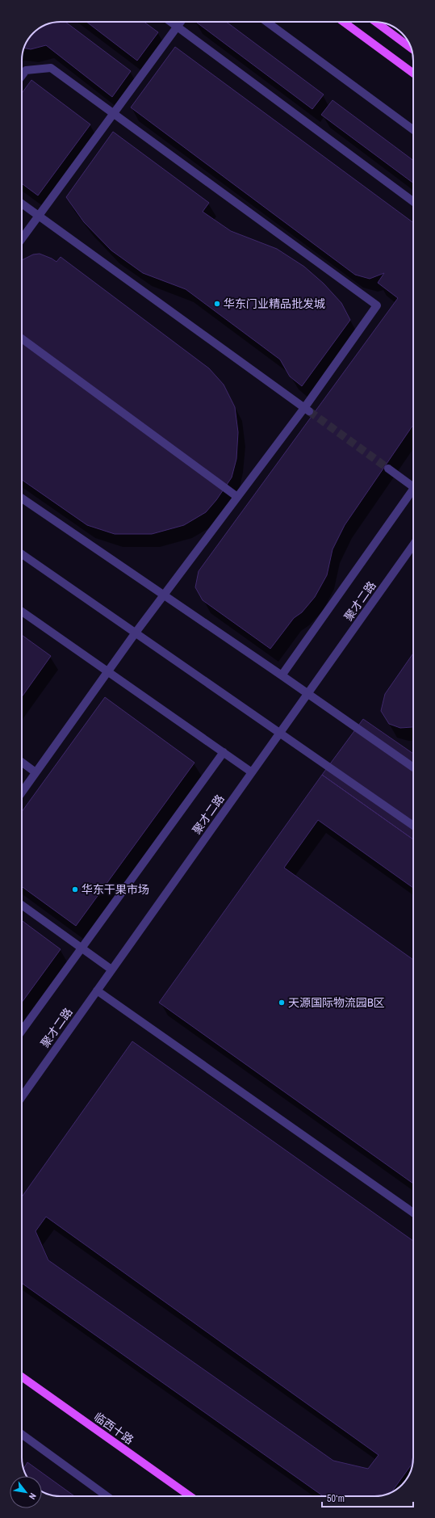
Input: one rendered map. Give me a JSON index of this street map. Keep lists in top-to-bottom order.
{
  "streets": {
    "main road": ["临西十路"],
    "street": ["聚才二路"]
  },
  "places": ["华东门业精品批发城", "华东干果市场", "天源国际物流园B区"],
  "scale_bar": "50 m",
  "north": "bottom right"
}
